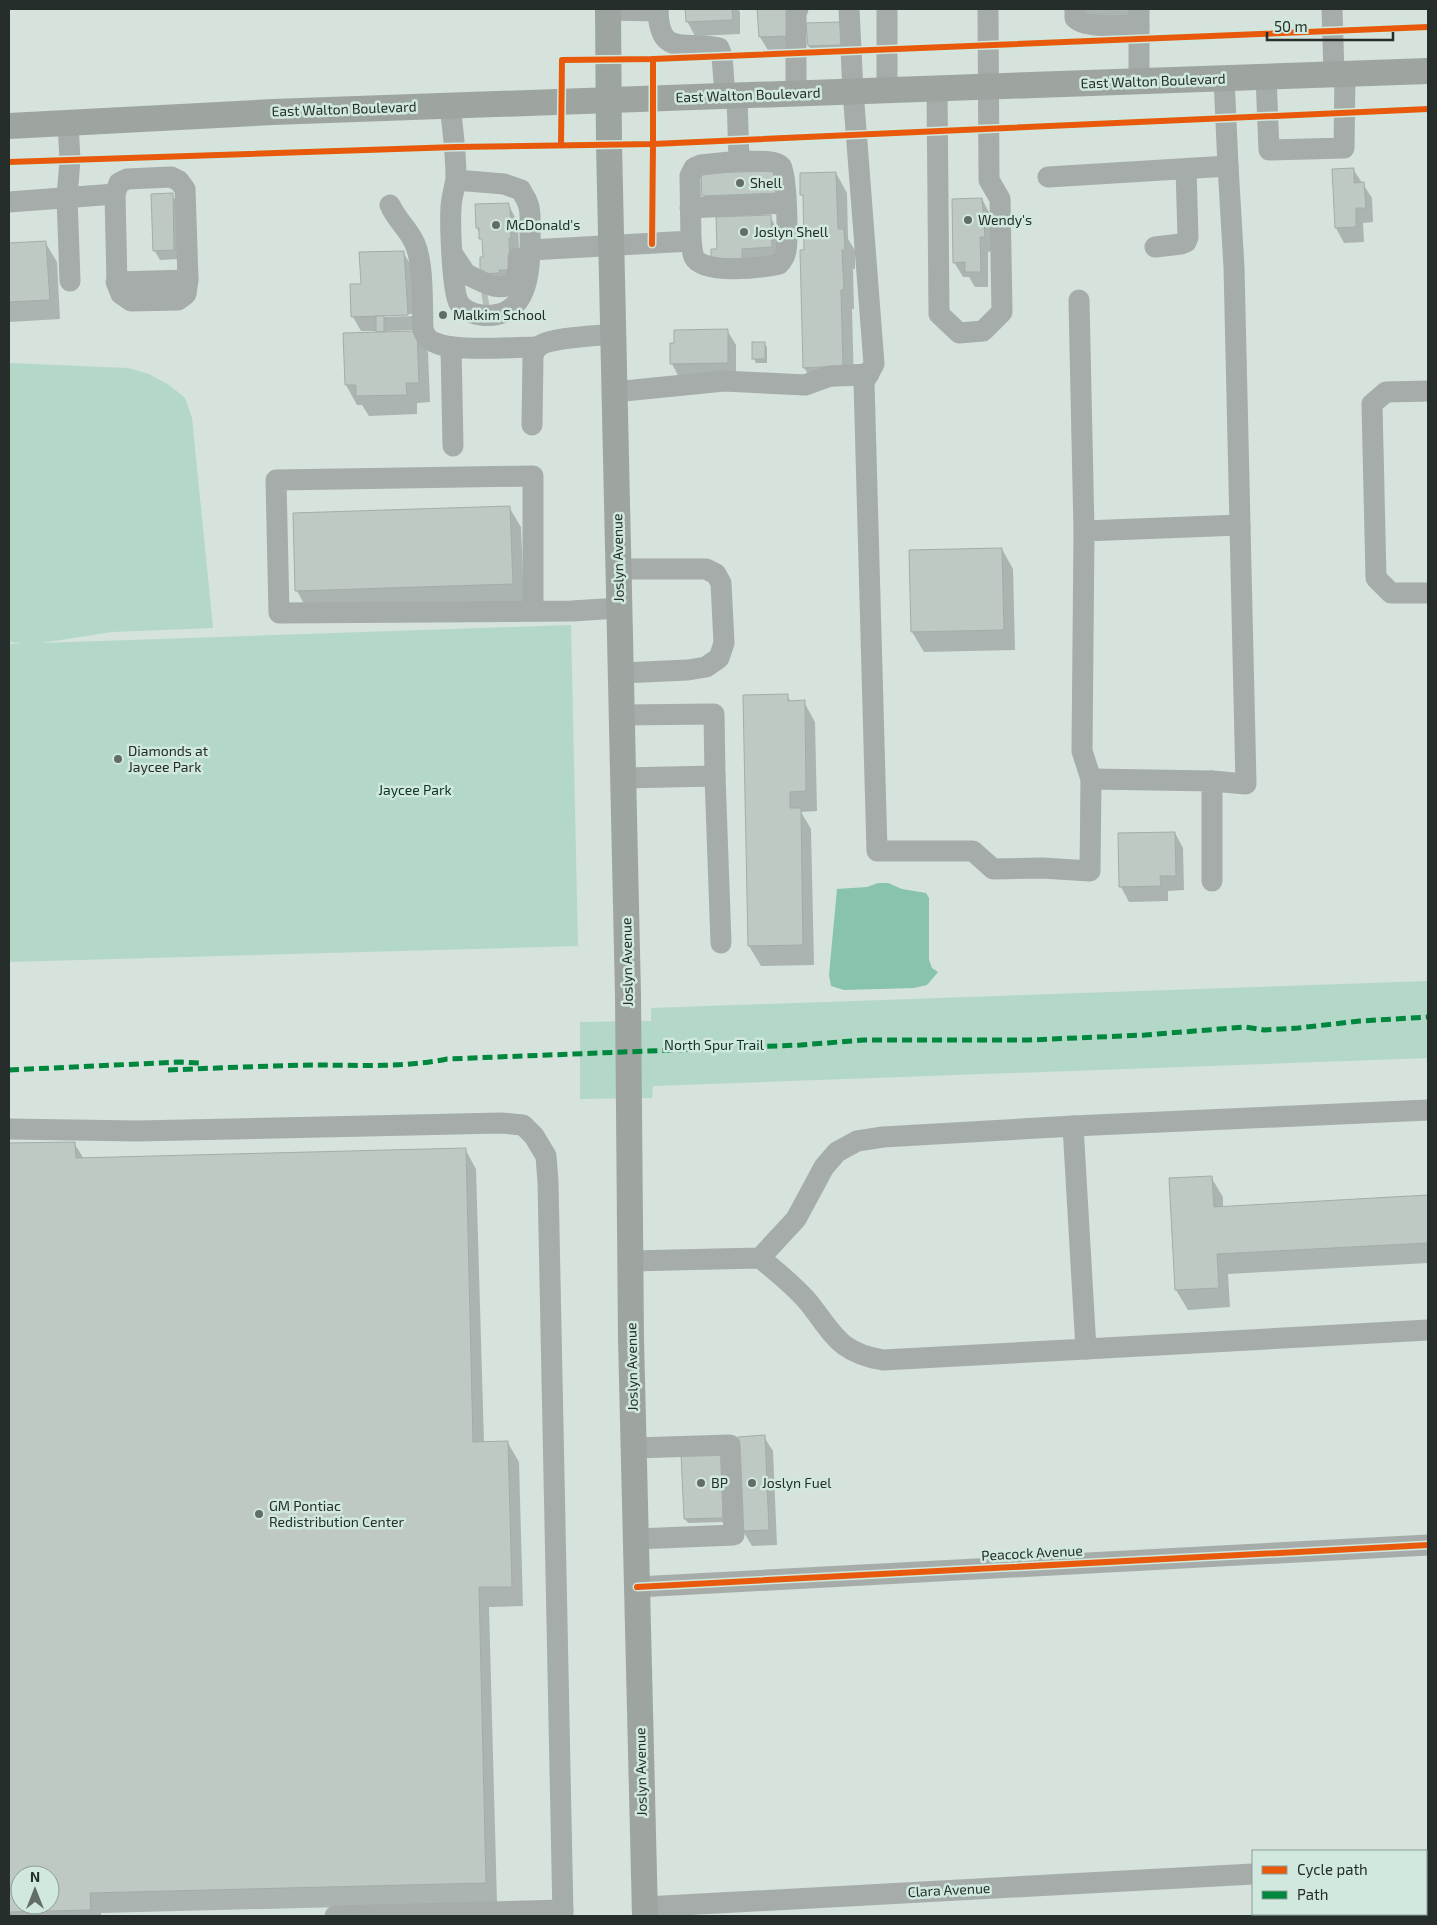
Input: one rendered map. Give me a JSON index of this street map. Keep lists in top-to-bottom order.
{
  "streets": {
    "main road": ["East Walton Boulevard", "Joslyn Avenue"],
    "street": ["Peacock Avenue", "Clara Avenue"]
  },
  "crossings": [
    ["East Walton Boulevard", "Joslyn Avenue"],
    ["Joslyn Avenue", "Peacock Avenue"],
    ["Joslyn Avenue", "Clara Avenue"]
  ],
  "parks": ["Jaycee Park", "North Spur Trail"],
  "places": [
    "Shell",
    "Wendy's",
    "McDonald's",
    "Joslyn Shell",
    "Malkim School",
    "Diamonds at Jaycee Park",
    "BP",
    "Joslyn Fuel",
    "GM Pontiac Redistribution Center"
  ],
  "legend": ["Cycle path", "Path"],
  "scale_bar": "50 m",
  "north": "top"
}
